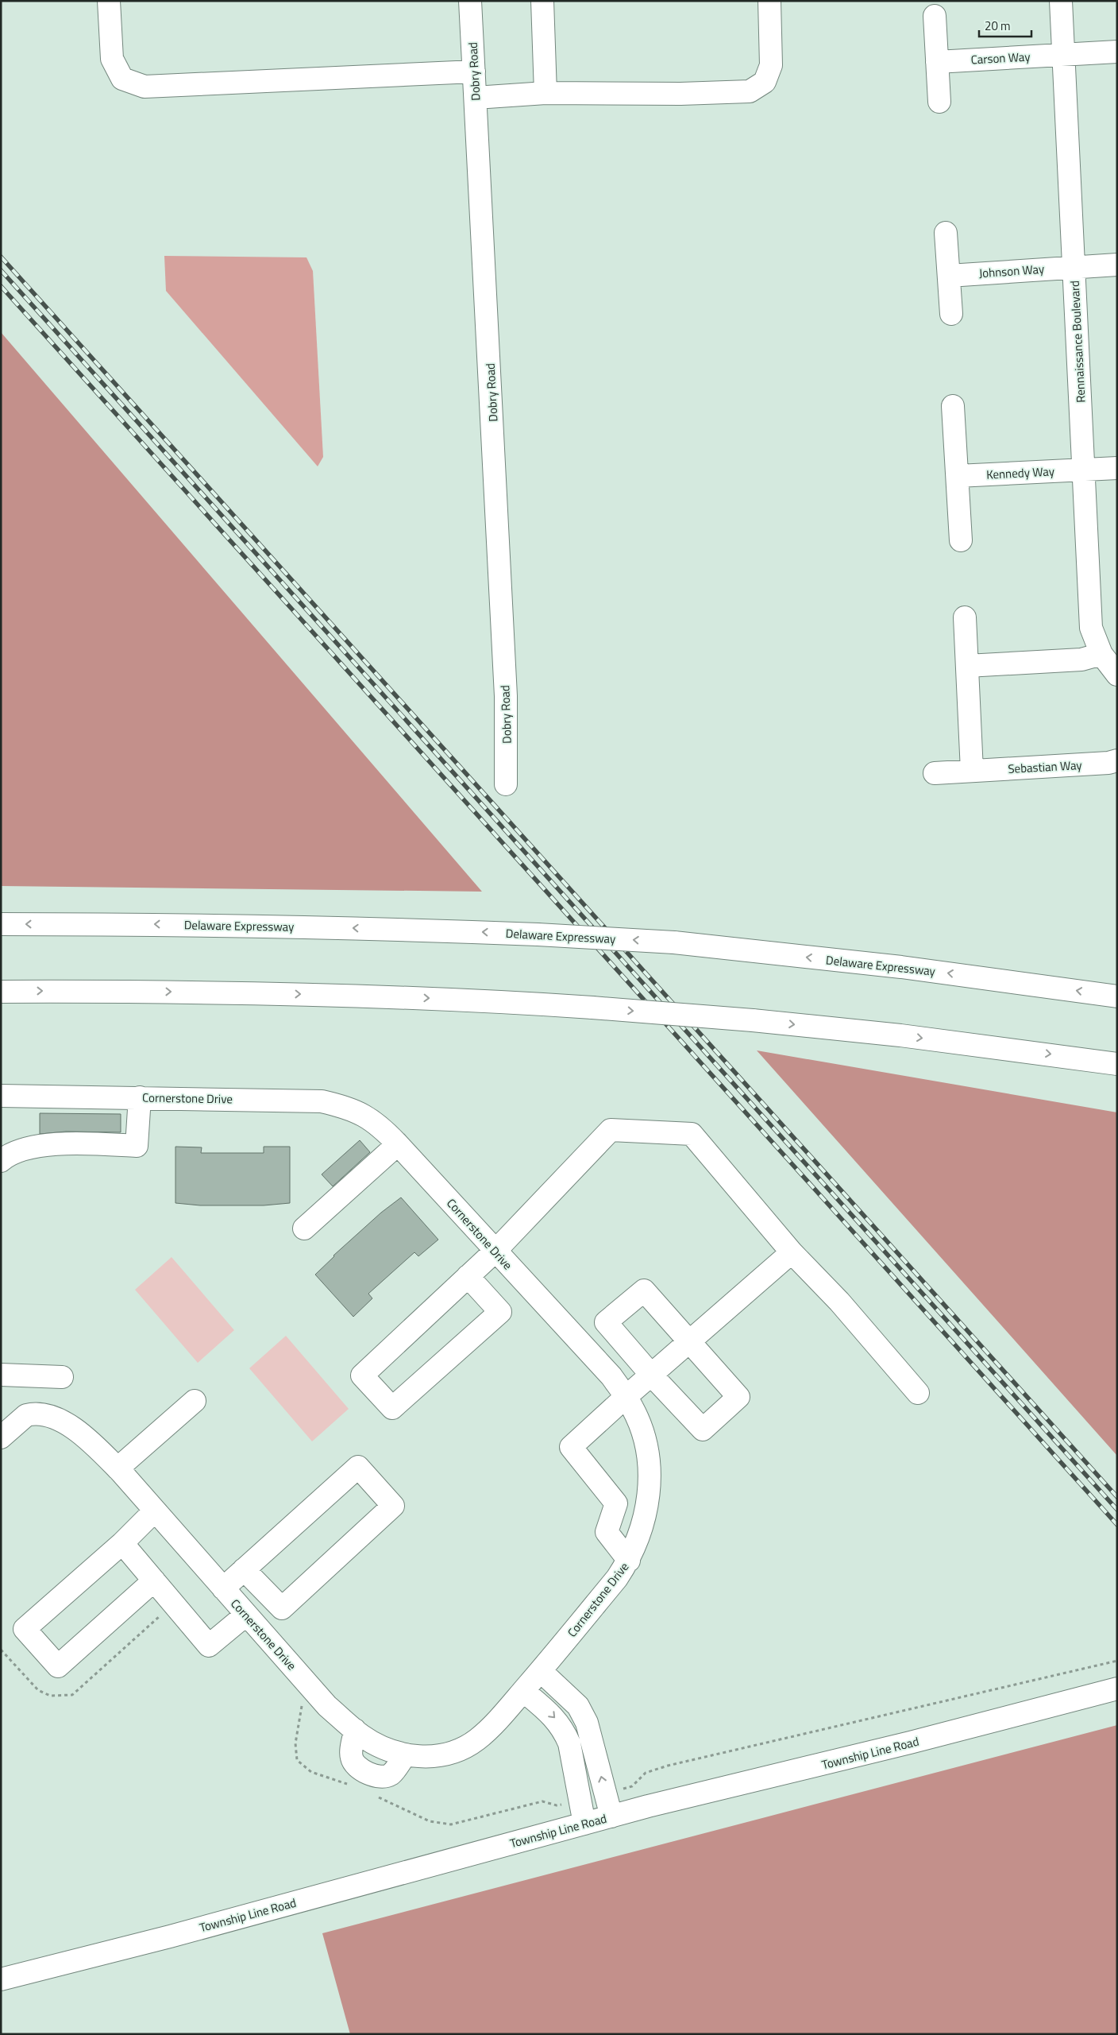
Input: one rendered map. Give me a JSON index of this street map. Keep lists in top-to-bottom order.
{
  "streets": {
    "main road": [
      "Carson Way",
      "Dobry Road",
      "Johnson Way",
      "Rennaissance Boulevard",
      "Kennedy Way",
      "Sebastian Way",
      "Delaware Expressway",
      "Cornerstone Drive",
      "Township Line Road"
    ]
  },
  "crossings": [
    ["Carson Way", "Rennaissance Boulevard"],
    ["Johnson Way", "Rennaissance Boulevard"],
    ["Rennaissance Boulevard", "Kennedy Way"]
  ],
  "scale_bar": "20 m"
}
